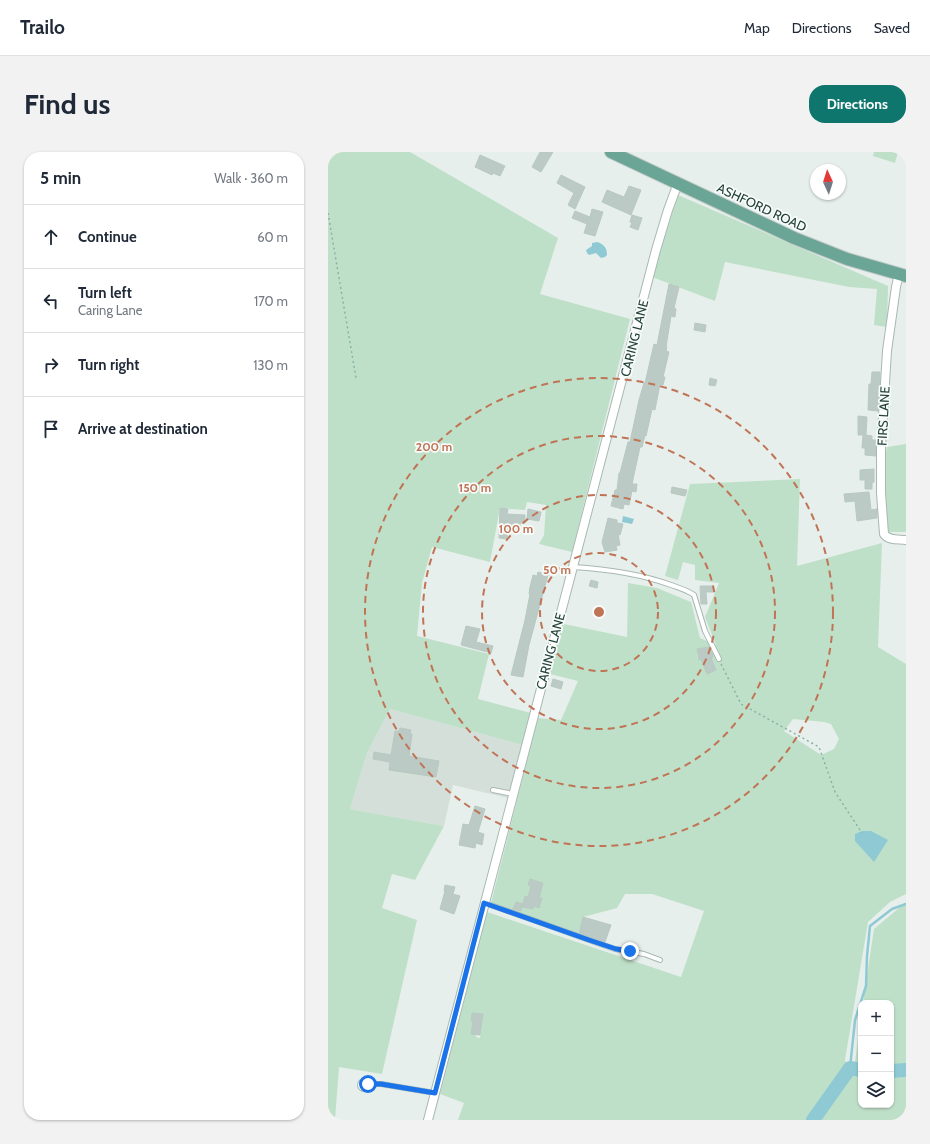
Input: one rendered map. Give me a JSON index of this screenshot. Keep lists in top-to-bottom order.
{
  "streets": {
    "main road": ["ASHFORD ROAD"],
    "street": ["CARING LANE", "FIRS LANE"]
  },
  "crossings": [
    ["ASHFORD ROAD", "CARING LANE"],
    ["ASHFORD ROAD", "FIRS LANE"]
  ],
  "north": "top",
  "page": {
    "header": "Trailo",
    "nav": ["Map", "Directions", "Saved"],
    "buttons": "Directions",
    "title": "Find us",
    "heading": ["5 min", "Walk · 360 m"],
    "list": [
      ["Continue", "60 m"],
      ["Turn left", "Caring Lane", "170 m"],
      ["Turn right", "130 m"],
      "Arrive at destination"
    ],
    "map_buttons": ["+", "−"]
  },
  "rings": [
    "200 m",
    "150 m",
    "100 m",
    "50 m"
  ]
}
